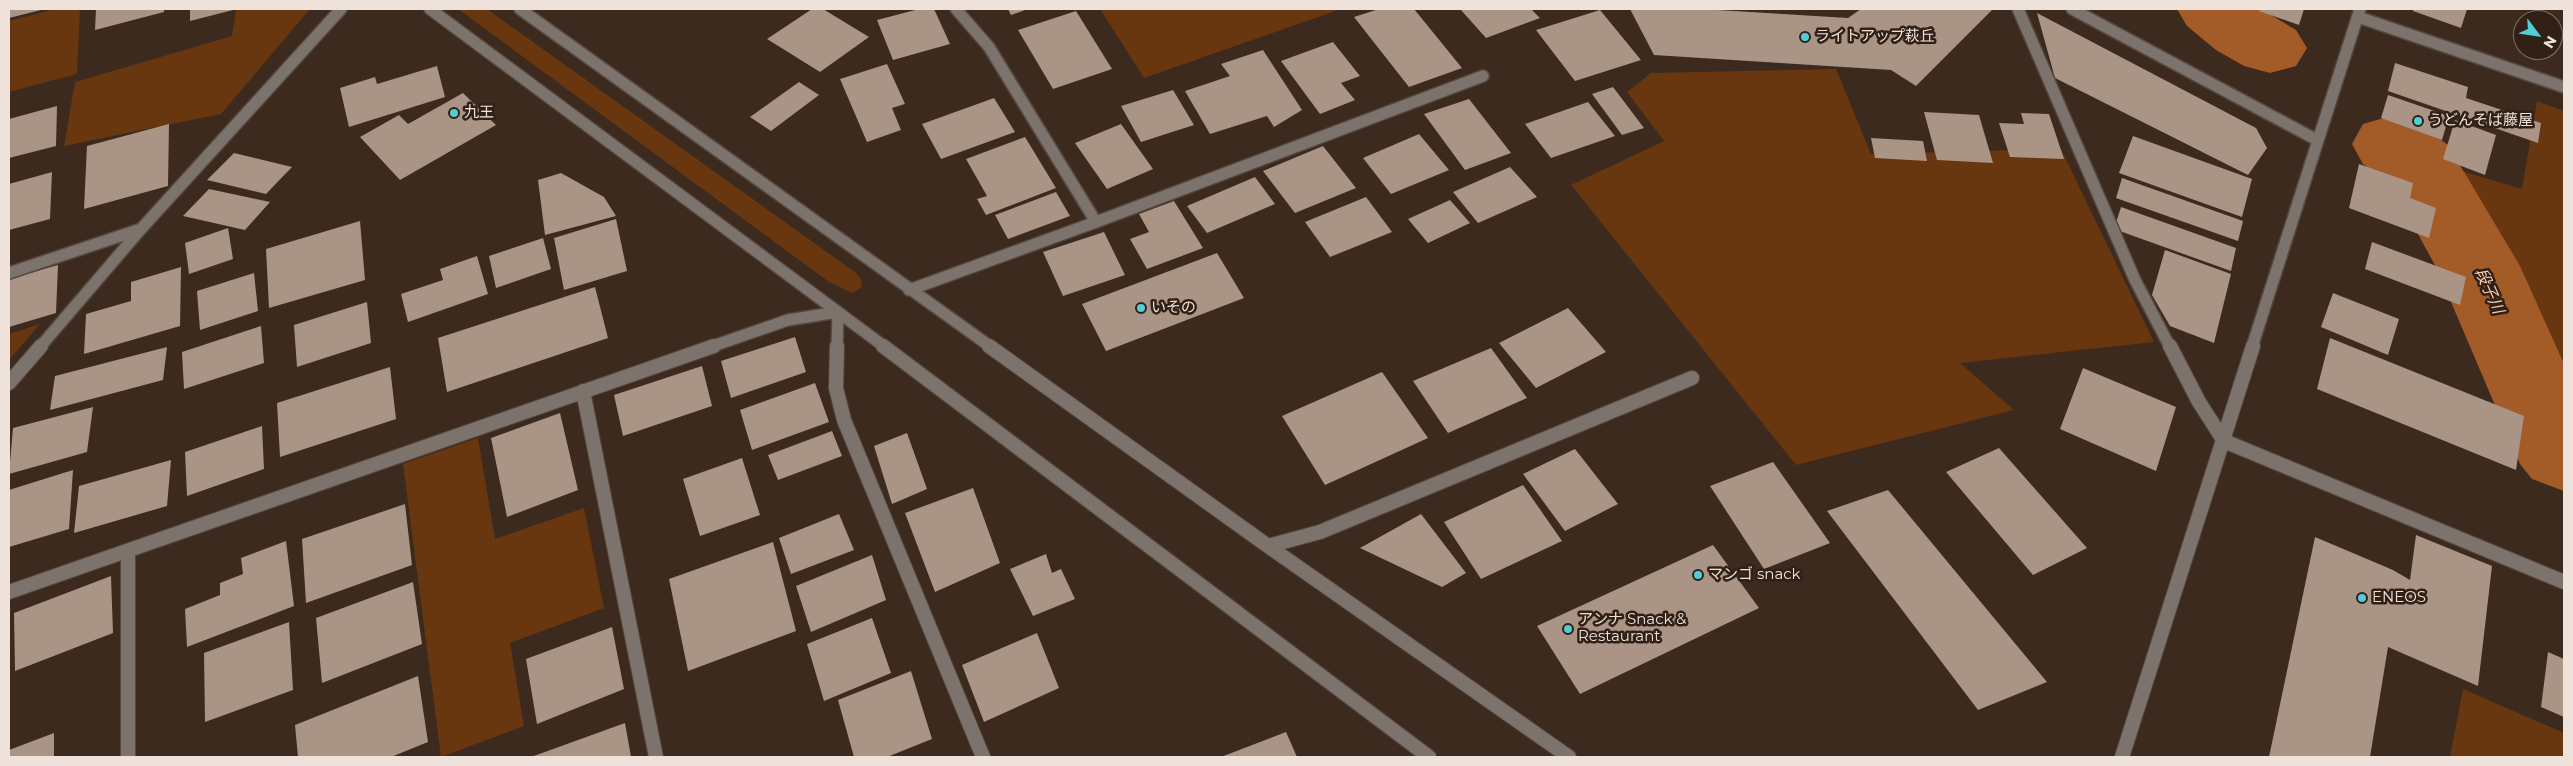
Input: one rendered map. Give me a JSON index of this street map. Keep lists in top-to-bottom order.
{
  "water": ["段子川"],
  "places": [
    "ライトアップ萩丘",
    "九王",
    "うどんそば藤屋",
    "いその",
    "マンゴ snack",
    "ENEOS",
    "アンナ Snack & Restaurant"
  ],
  "north": "bottom right"
}
